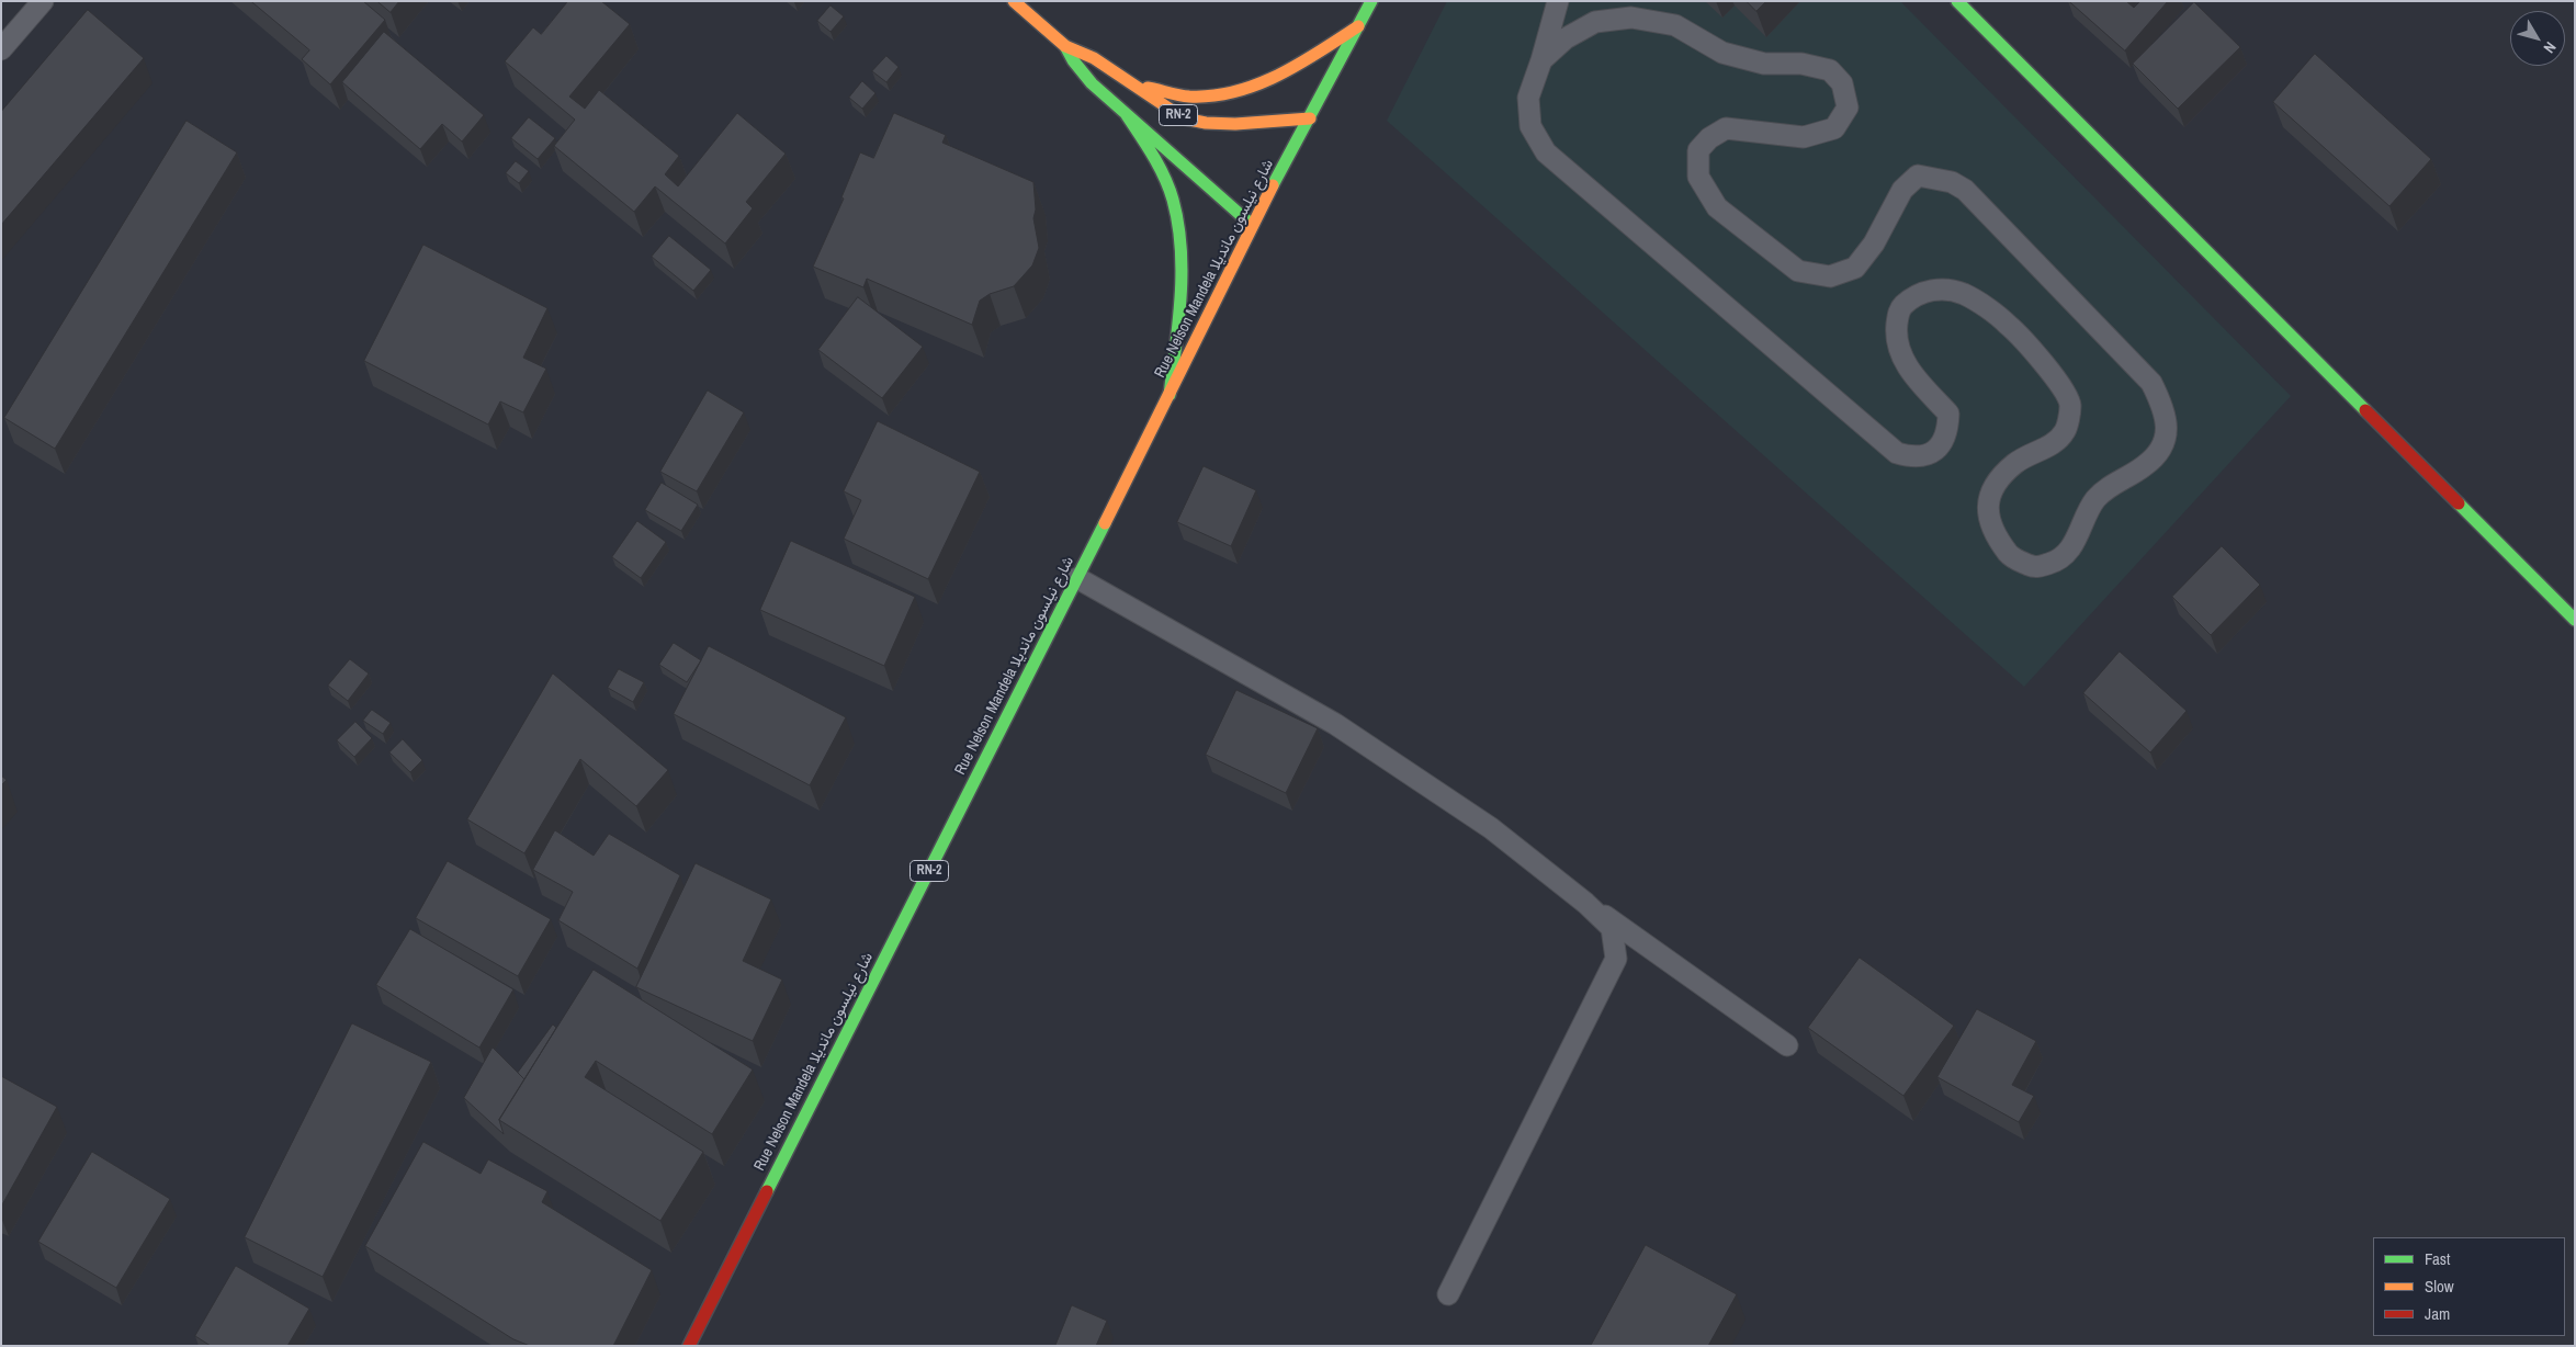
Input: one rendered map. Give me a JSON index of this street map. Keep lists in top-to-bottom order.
{
  "streets": {
    "main road": ["RN-2", "Rue Nelson Mandela شارع نيلسون مانديلا"]
  },
  "crossings": [
    ["RN-2", "Rue Nelson Mandela شارع نيلسون مانديلا"]
  ],
  "legend": ["Fast", "Slow", "Jam"],
  "north": "bottom right"
}
